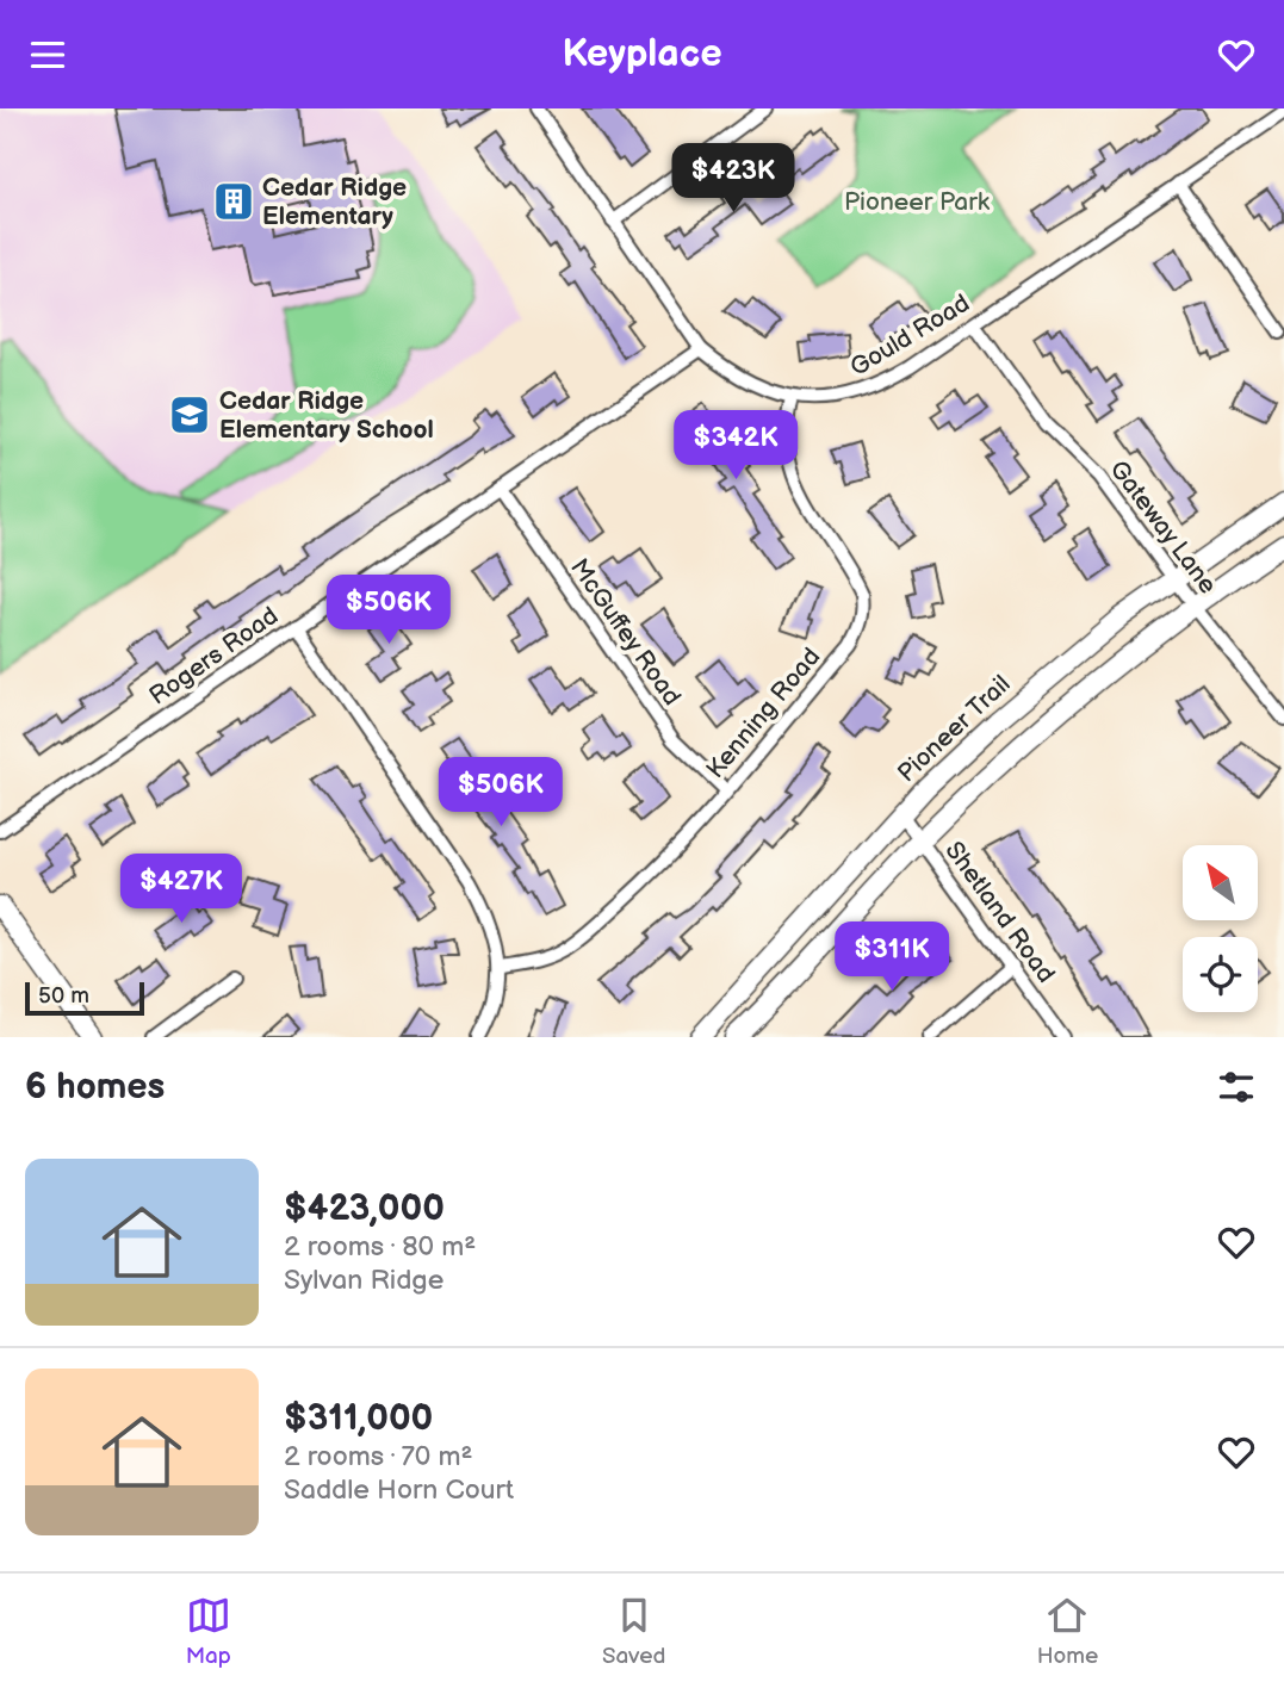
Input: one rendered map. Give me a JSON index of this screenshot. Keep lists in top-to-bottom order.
{
  "streets": {
    "main road": ["Pioneer Trail"],
    "street": [
      "Gould Road",
      "Gateway Lane",
      "McGuffey Road",
      "Rogers Road",
      "Kenning Road",
      "Shetland Road"
    ]
  },
  "crossings": [
    ["Gould Road", "Gateway Lane"],
    ["Gould Road", "Rogers Road"],
    ["Gould Road", "Kenning Road"],
    ["Gateway Lane", "Pioneer Trail"],
    ["McGuffey Road", "Rogers Road"],
    ["McGuffey Road", "Kenning Road"],
    ["Pioneer Trail", "Shetland Road"]
  ],
  "parks": ["Pioneer Park"],
  "places": {
    "building": ["Cedar Ridge Elementary"],
    "school or university": ["Cedar Ridge Elementary School"]
  },
  "scale_bar": "50 m",
  "north": "top left",
  "page": {
    "header": "Keyplace",
    "price": [
      "$423K",
      "$342K",
      "$506K",
      "$506K",
      "$427K",
      "$311K"
    ],
    "scale": "50 m",
    "heading": "6 homes",
    "list": [
      {
        "name": "$423,000",
        "note": "2 rooms · 80 m² · Sylvan Ridge"
      },
      {
        "name": "$311,000",
        "note": "2 rooms · 70 m² · Saddle Horn Court"
      }
    ],
    "tabs": ["Map", "Saved", "Home"]
  }
}
